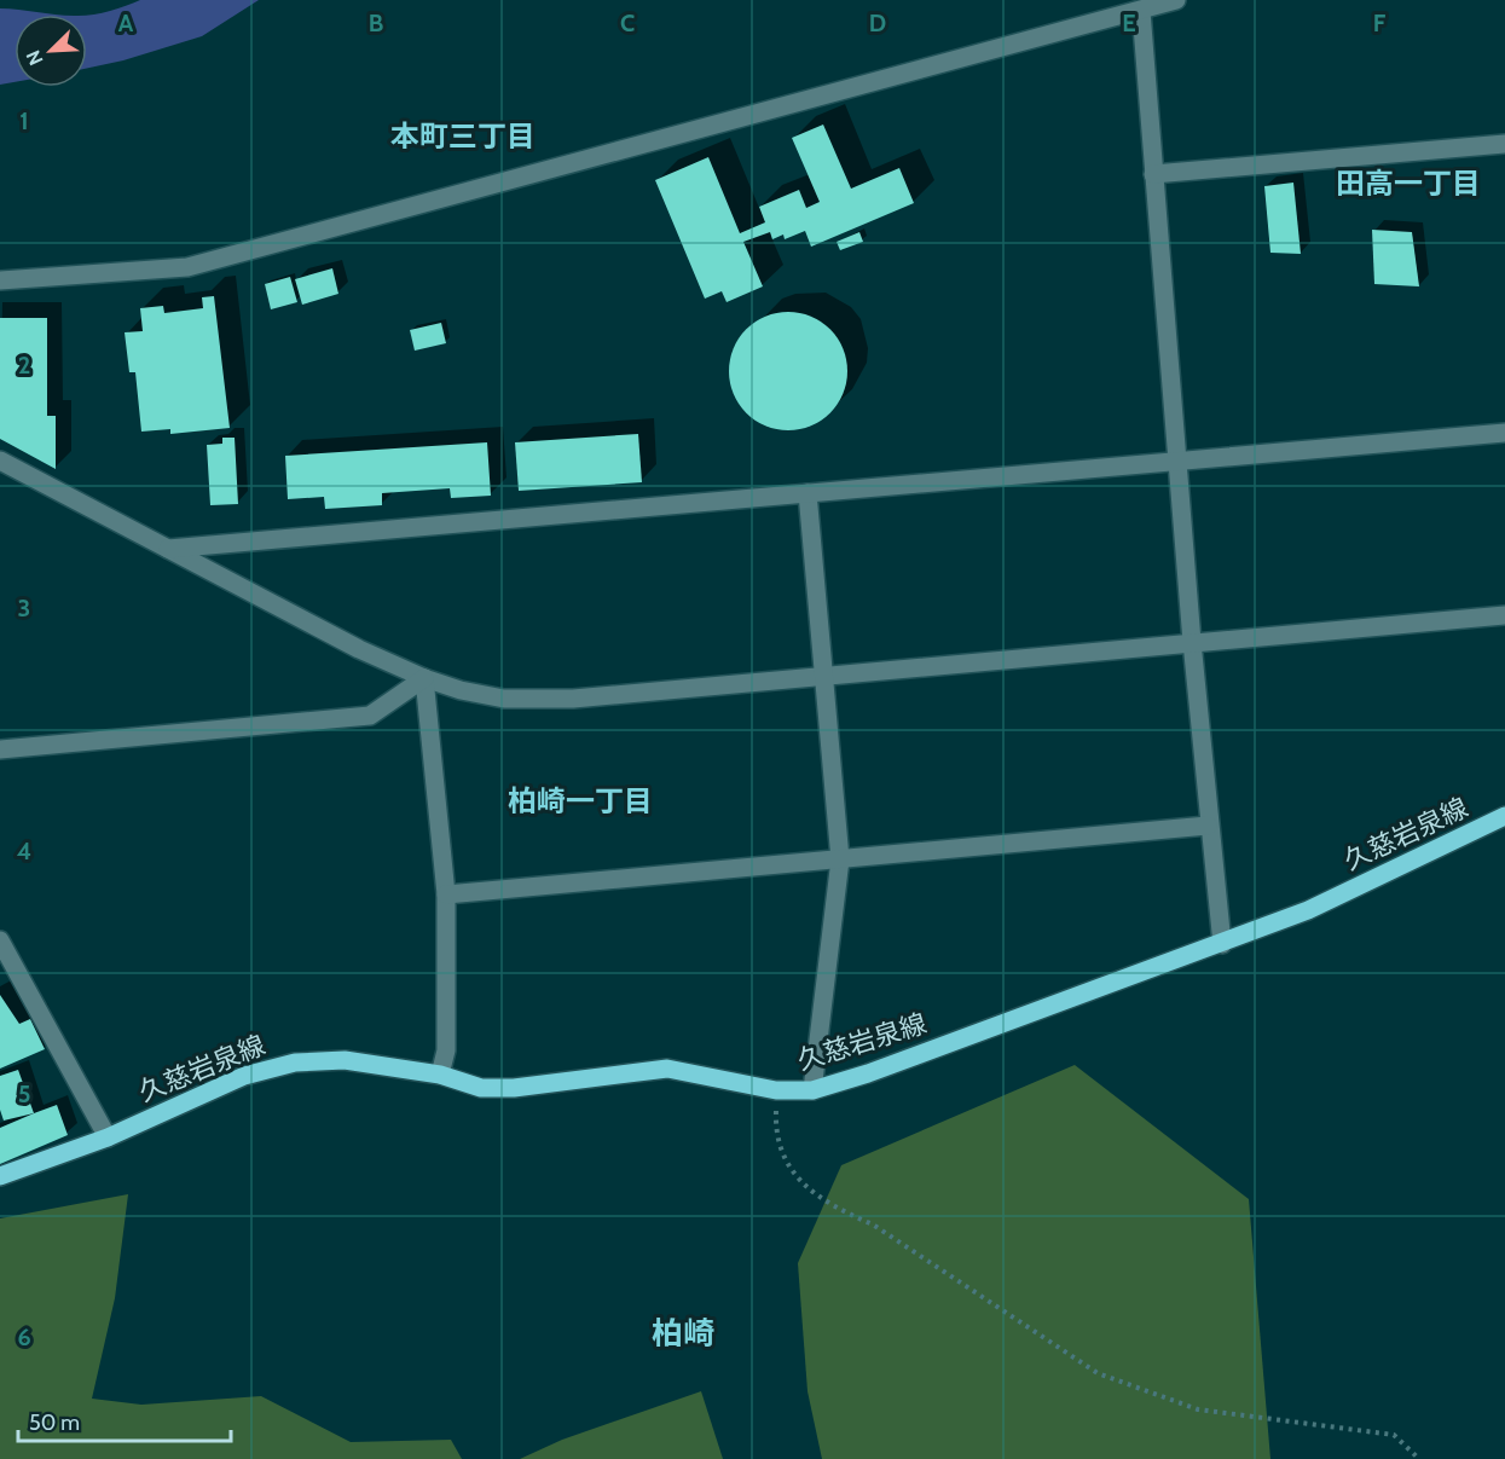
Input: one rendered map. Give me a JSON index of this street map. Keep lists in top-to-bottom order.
{
  "streets": {
    "main road": ["久慈岩泉線"]
  },
  "districts": [
    "本町三丁目",
    "田高一丁目",
    "柏崎一丁目",
    "柏崎"
  ],
  "scale_bar": "50 m",
  "north": "bottom left",
  "grid": {
    "columns": [
      "A",
      "B",
      "C",
      "D",
      "E",
      "F"
    ],
    "rows": [
      "1",
      "2",
      "3",
      "4",
      "5",
      "6"
    ]
  }
}
